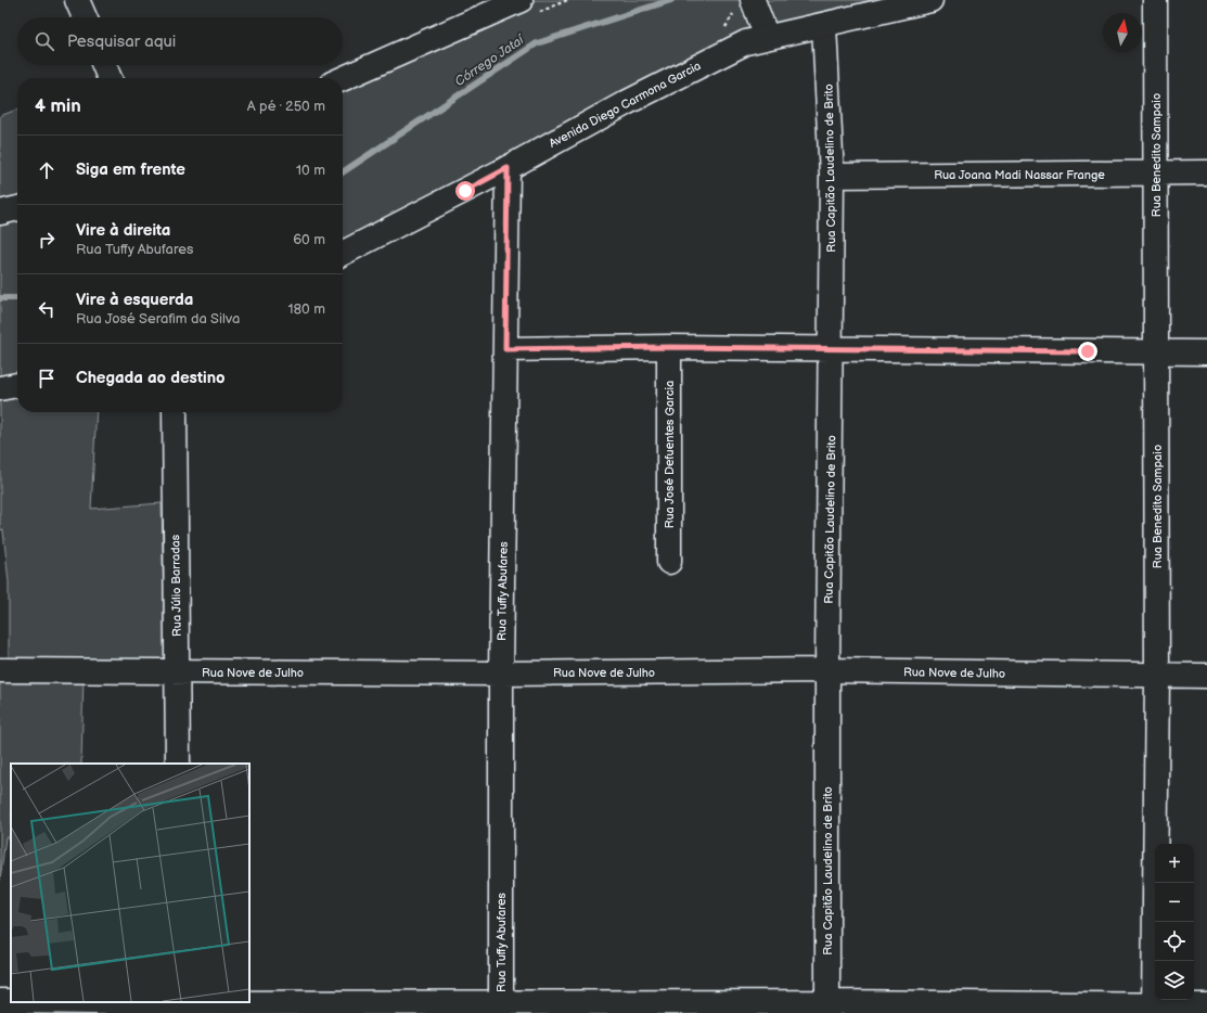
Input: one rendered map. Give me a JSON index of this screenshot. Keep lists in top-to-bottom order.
{
  "streets": {
    "street": [
      "Avenida Diego Carmona Garcia",
      "Rua Benedito Sampaio",
      "Rua Capitão Laudelino de Brito",
      "Rua Joana Madi Nassar Frange",
      "Rua José Defuentes Garcia",
      "Rua Júlio Barradas",
      "Rua Tuffy Abufares",
      "Rua Nove de Julho"
    ]
  },
  "crossings": [
    ["Avenida Diego Carmona Garcia", "Rua Capitão Laudelino de Brito"],
    ["Avenida Diego Carmona Garcia", "Rua Tuffy Abufares"],
    ["Rua Benedito Sampaio", "Rua Joana Madi Nassar Frange"],
    ["Rua Benedito Sampaio", "Rua Nove de Julho"],
    ["Rua Capitão Laudelino de Brito", "Rua Joana Madi Nassar Frange"],
    ["Rua Capitão Laudelino de Brito", "Rua Nove de Julho"],
    ["Rua Júlio Barradas", "Rua Nove de Julho"],
    ["Rua Tuffy Abufares", "Rua Nove de Julho"]
  ],
  "water": ["Córrego Jataí"],
  "north": "top",
  "page": {
    "search": "Pesquisar aqui",
    "heading": ["4 min", "A pé · 250 m"],
    "list": [
      ["Siga em frente", "10 m"],
      ["Vire à direita", "Rua Tuffy Abufares", "60 m"],
      ["Vire à esquerda", "Rua José Serafim da Silva", "180 m"],
      "Chegada ao destino"
    ],
    "map_buttons": ["+", "−"]
  }
}
